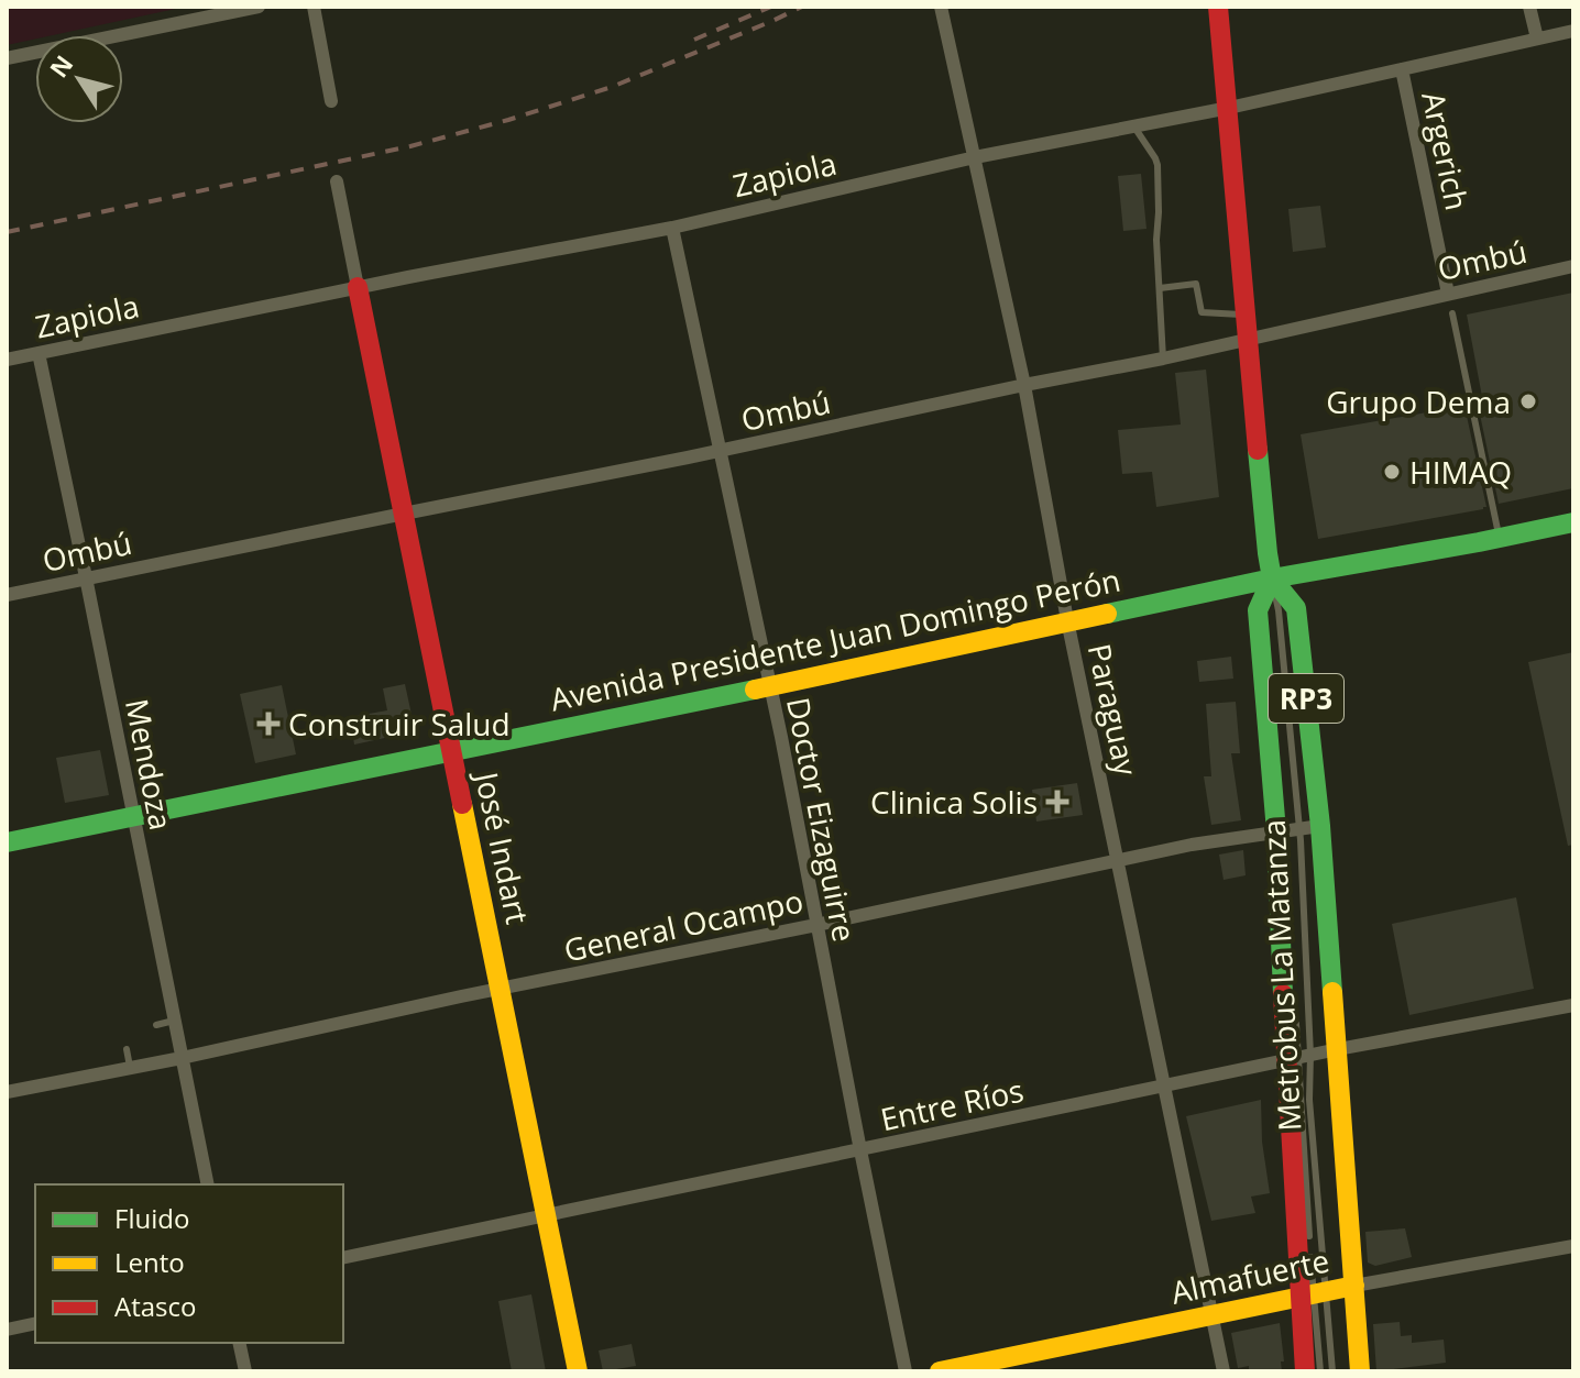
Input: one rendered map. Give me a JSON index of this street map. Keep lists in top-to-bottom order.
{
  "streets": {
    "main road": [
      "Avenida Presidente Juan Domingo Perón",
      "RP3",
      "José Indart",
      "Almafuerte"
    ],
    "street": [
      "Argerich",
      "Zapiola",
      "Ombú",
      "Paraguay",
      "Mendoza",
      "Doctor Eizaguirre",
      "General Ocampo",
      "Entre Ríos"
    ],
    "lane": ["Metrobus La Matanza"]
  },
  "crossings": [
    ["Argerich", "Zapiola"],
    ["Argerich", "Ombú"],
    ["Zapiola", "RP3"],
    ["Zapiola", "Paraguay"],
    ["Zapiola", "Mendoza"],
    ["Zapiola", "Doctor Eizaguirre"],
    ["Zapiola", "José Indart"],
    ["Ombú", "RP3"],
    ["Ombú", "Paraguay"],
    ["Ombú", "Mendoza"],
    ["Ombú", "Doctor Eizaguirre"],
    ["Ombú", "José Indart"],
    ["Avenida Presidente Juan Domingo Perón", "RP3"],
    ["Avenida Presidente Juan Domingo Perón", "Paraguay"],
    ["Avenida Presidente Juan Domingo Perón", "Mendoza"],
    ["Avenida Presidente Juan Domingo Perón", "Doctor Eizaguirre"],
    ["Avenida Presidente Juan Domingo Perón", "José Indart"],
    ["RP3", "General Ocampo"],
    ["RP3", "Metrobus La Matanza"],
    ["RP3", "Entre Ríos"],
    ["RP3", "Almafuerte"],
    ["Paraguay", "General Ocampo"],
    ["Paraguay", "Entre Ríos"],
    ["Paraguay", "Almafuerte"],
    ["Mendoza", "General Ocampo"],
    ["Doctor Eizaguirre", "General Ocampo"],
    ["Doctor Eizaguirre", "Entre Ríos"],
    ["José Indart", "General Ocampo"],
    ["José Indart", "Entre Ríos"],
    ["General Ocampo", "Metrobus La Matanza"],
    ["Metrobus La Matanza", "Entre Ríos"]
  ],
  "places": {
    "other": ["Grupo Dema", "HIMAQ"],
    "health": ["Construir Salud", "Clinica Solis"]
  },
  "legend": ["Fluido", "Lento", "Atasco"],
  "north": "top left"
}
